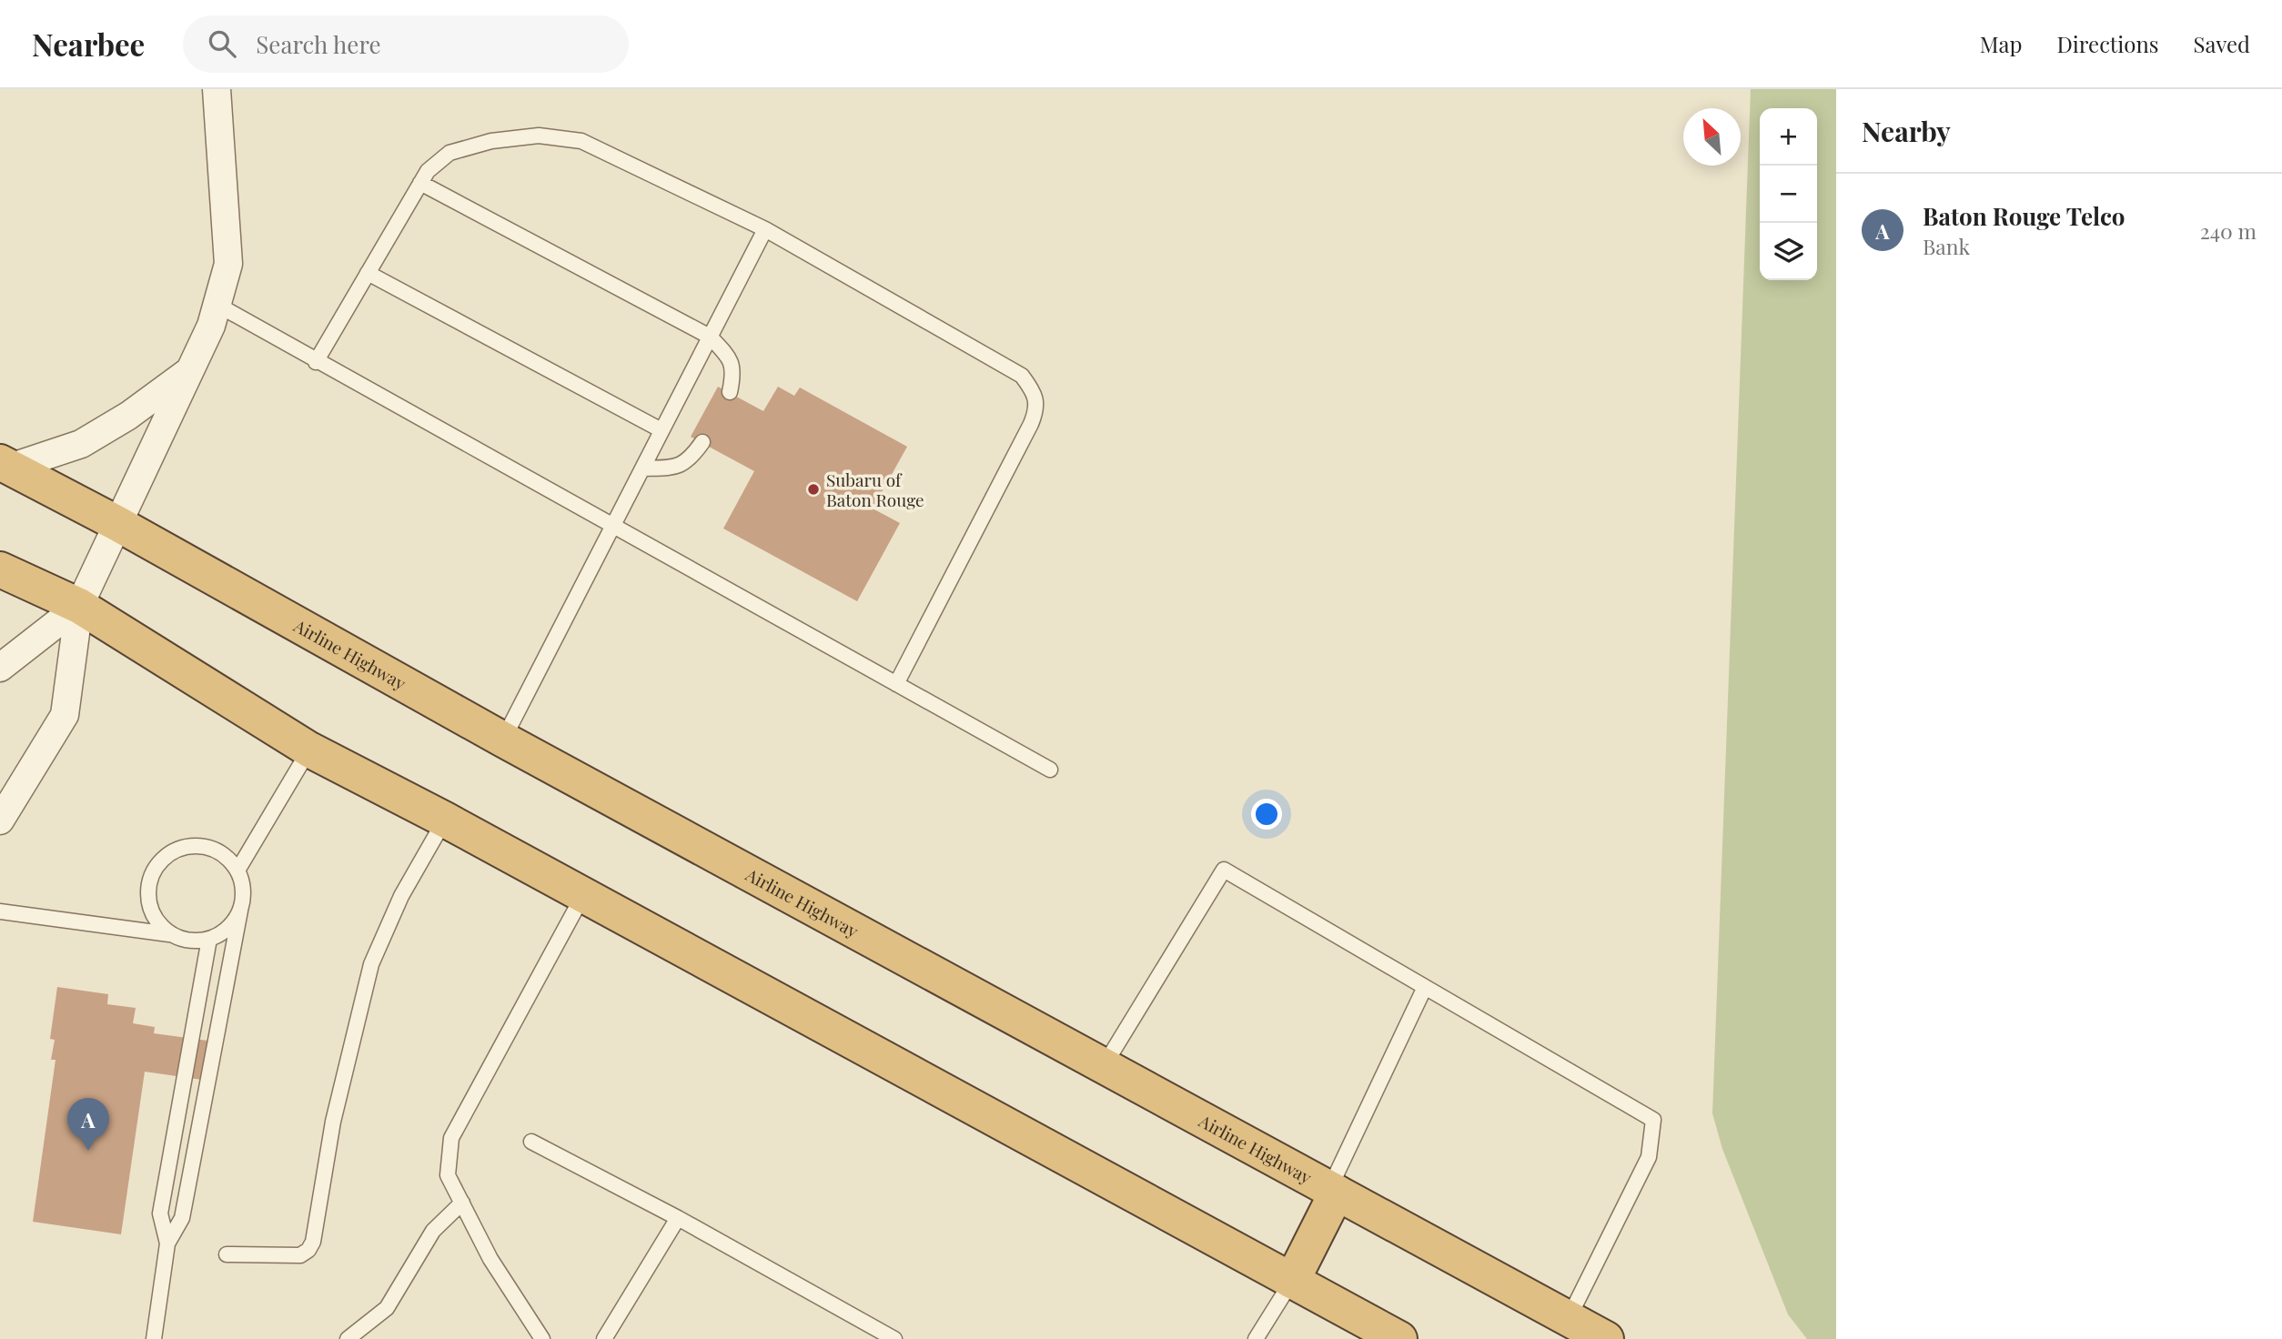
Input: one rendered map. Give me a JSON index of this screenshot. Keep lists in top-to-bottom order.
{
  "streets": {
    "highway": ["Airline Highway"]
  },
  "places": ["Subaru of Baton Rouge"],
  "north": "top left",
  "page": {
    "header": "Nearbee",
    "search": "Search here",
    "nav": ["Map", "Directions", "Saved"],
    "heading": "Nearby",
    "map_buttons": ["+", "−"],
    "list": [
      {
        "mark": "A",
        "name": "Baton Rouge Telco",
        "note": "Bank",
        "value": "240 m"
      }
    ],
    "pins": "A"
  }
}
